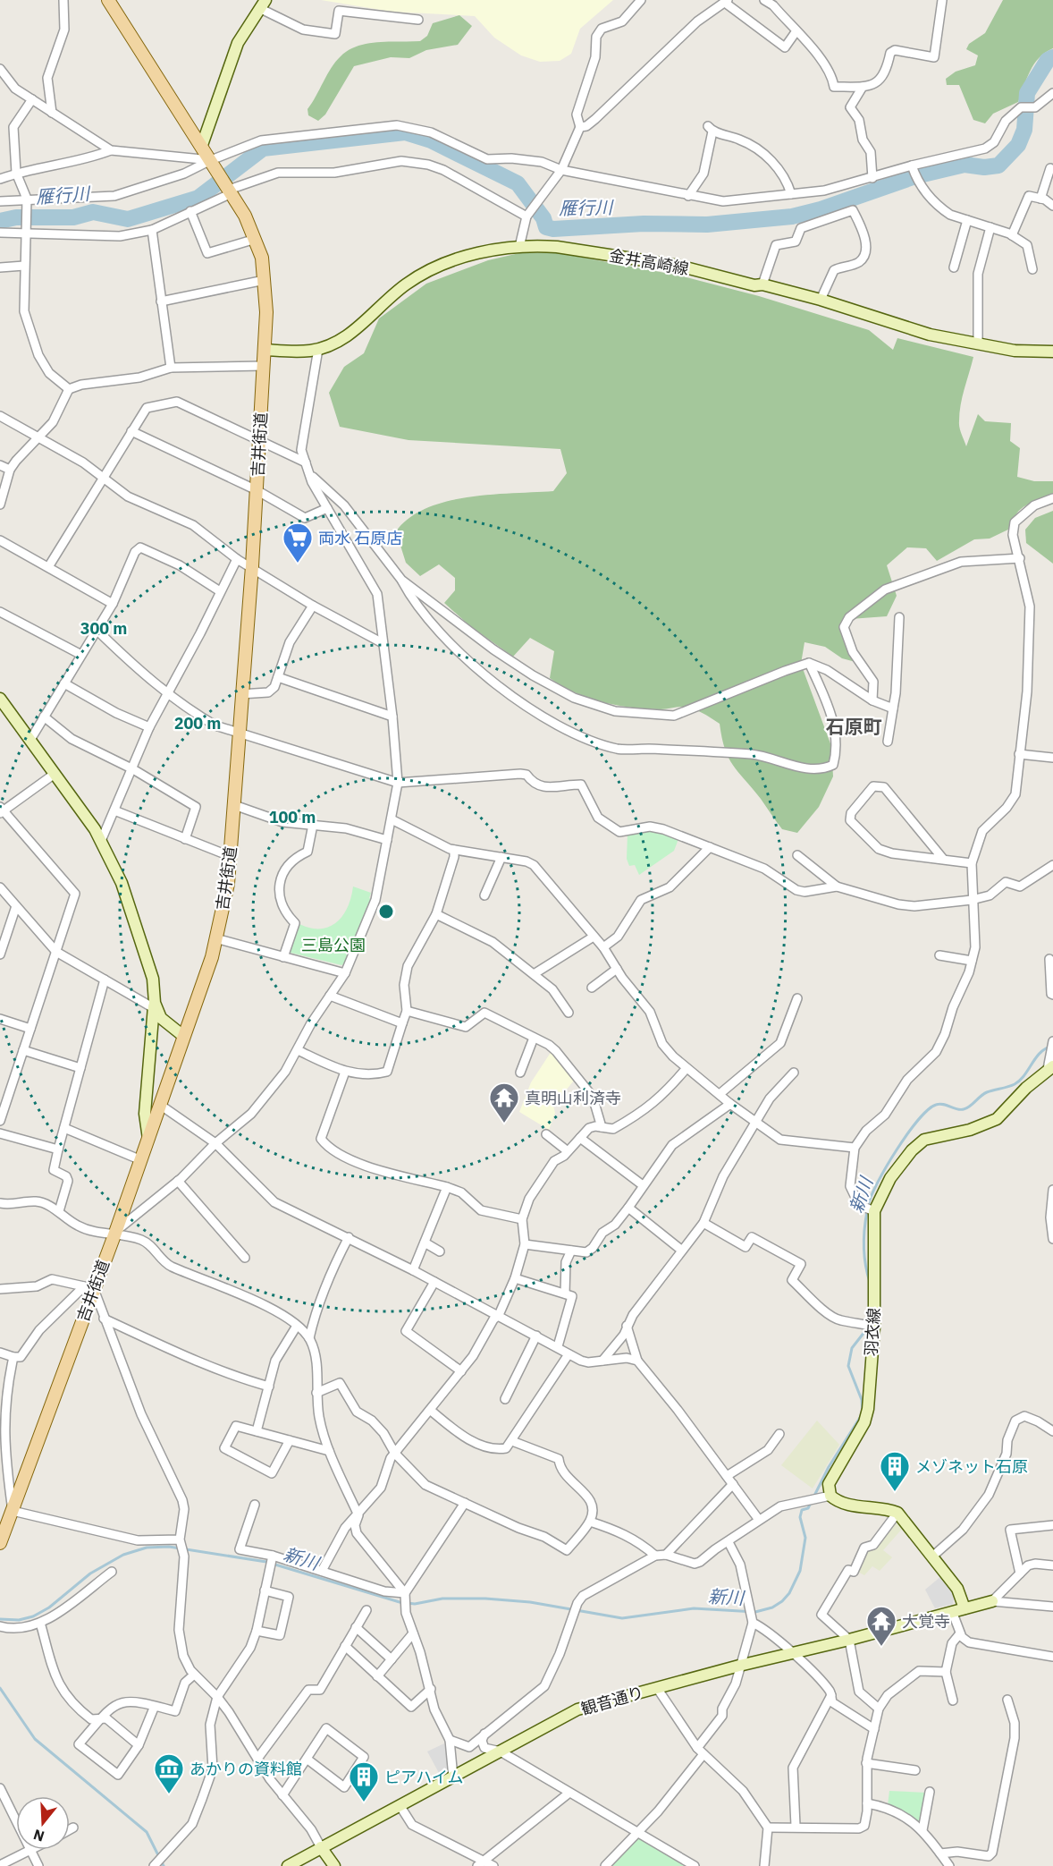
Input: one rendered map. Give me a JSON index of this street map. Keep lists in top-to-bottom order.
{
  "streets": {
    "main road": ["吉井街道"],
    "street": ["金井高崎線", "羽衣線", "観音通り"]
  },
  "crossings": [
    ["金井高崎線", "吉井街道"]
  ],
  "districts": ["石原町"],
  "water": ["雁行川", "新川"],
  "parks": ["三島公園"],
  "places": {
    "supermarket": ["両水 石原店"],
    "temple": ["真明山利済寺", "大覚寺"],
    "building": ["メゾネット石原", "ピアハイム"],
    "museum": ["あかりの資料館"]
  },
  "north": "bottom",
  "rings": ["300 m", "200 m", "100 m"]
}
